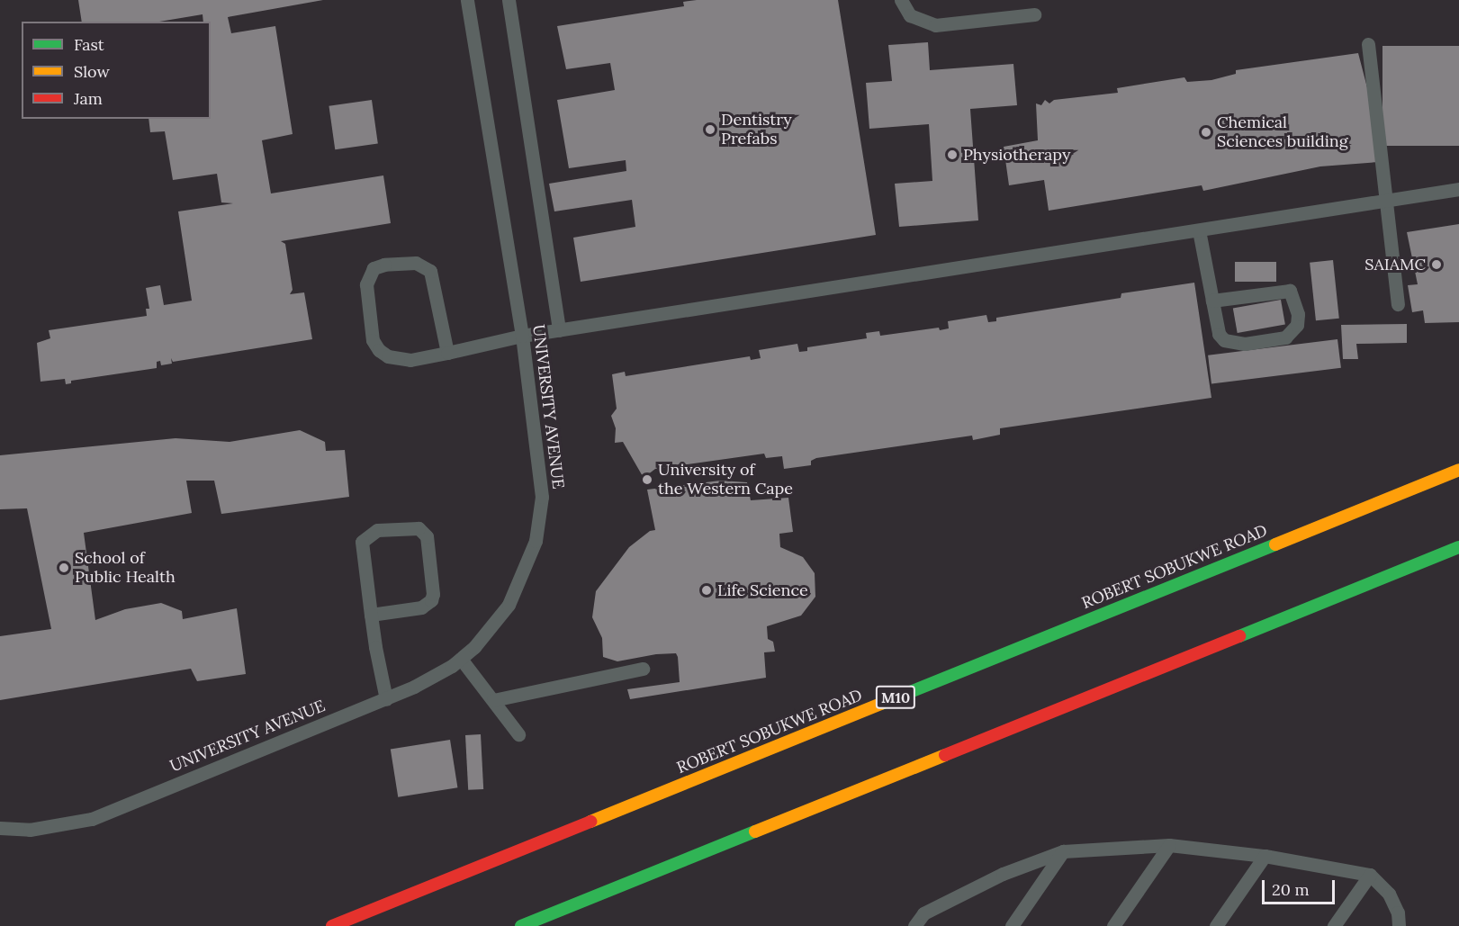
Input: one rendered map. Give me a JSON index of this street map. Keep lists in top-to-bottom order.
{
  "streets": {
    "main road": ["ROBERT SOBUKWE ROAD", "M10"],
    "lane": ["UNIVERSITY AVENUE"]
  },
  "places": [
    "Dentistry Prefabs",
    "Chemical Sciences building",
    "Physiotherapy",
    "SAIAMC",
    "University of the Western Cape",
    "School of Public Health",
    "Life Science"
  ],
  "legend": ["Fast", "Slow", "Jam"],
  "scale_bar": "20 m"
}
